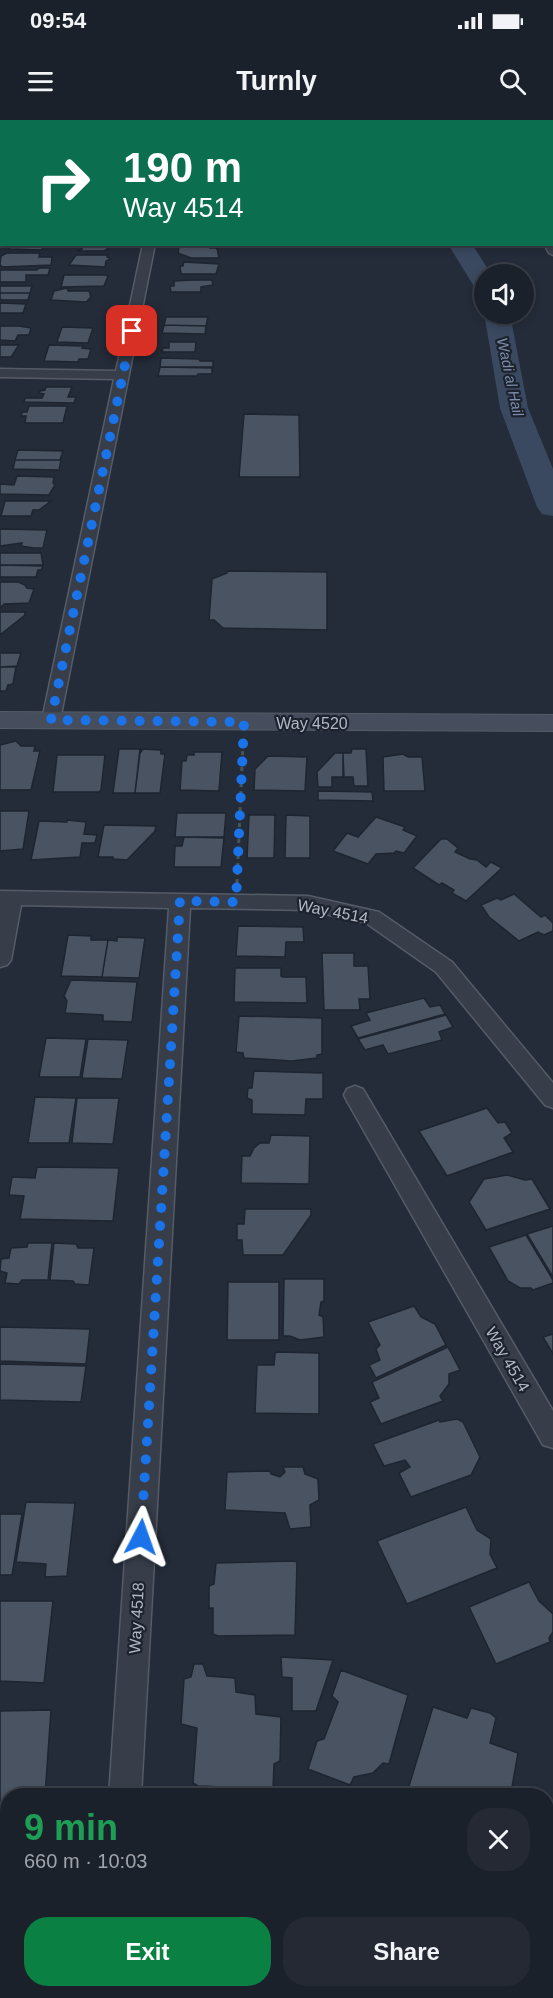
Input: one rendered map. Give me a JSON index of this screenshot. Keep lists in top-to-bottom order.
{
  "streets": {
    "street": ["Way 4520", "Way 4514", "Way 4518"]
  },
  "crossings": [
    ["Way 4514", "Way 4518"]
  ],
  "water": ["Wadi al Hail"],
  "page": {
    "status": "09:54",
    "header": "Turnly",
    "turn": ["190 m", "Way 4514"],
    "heading": ["9 min", "660 m · 10:03"],
    "buttons": ["Exit", "Share"]
  }
}
